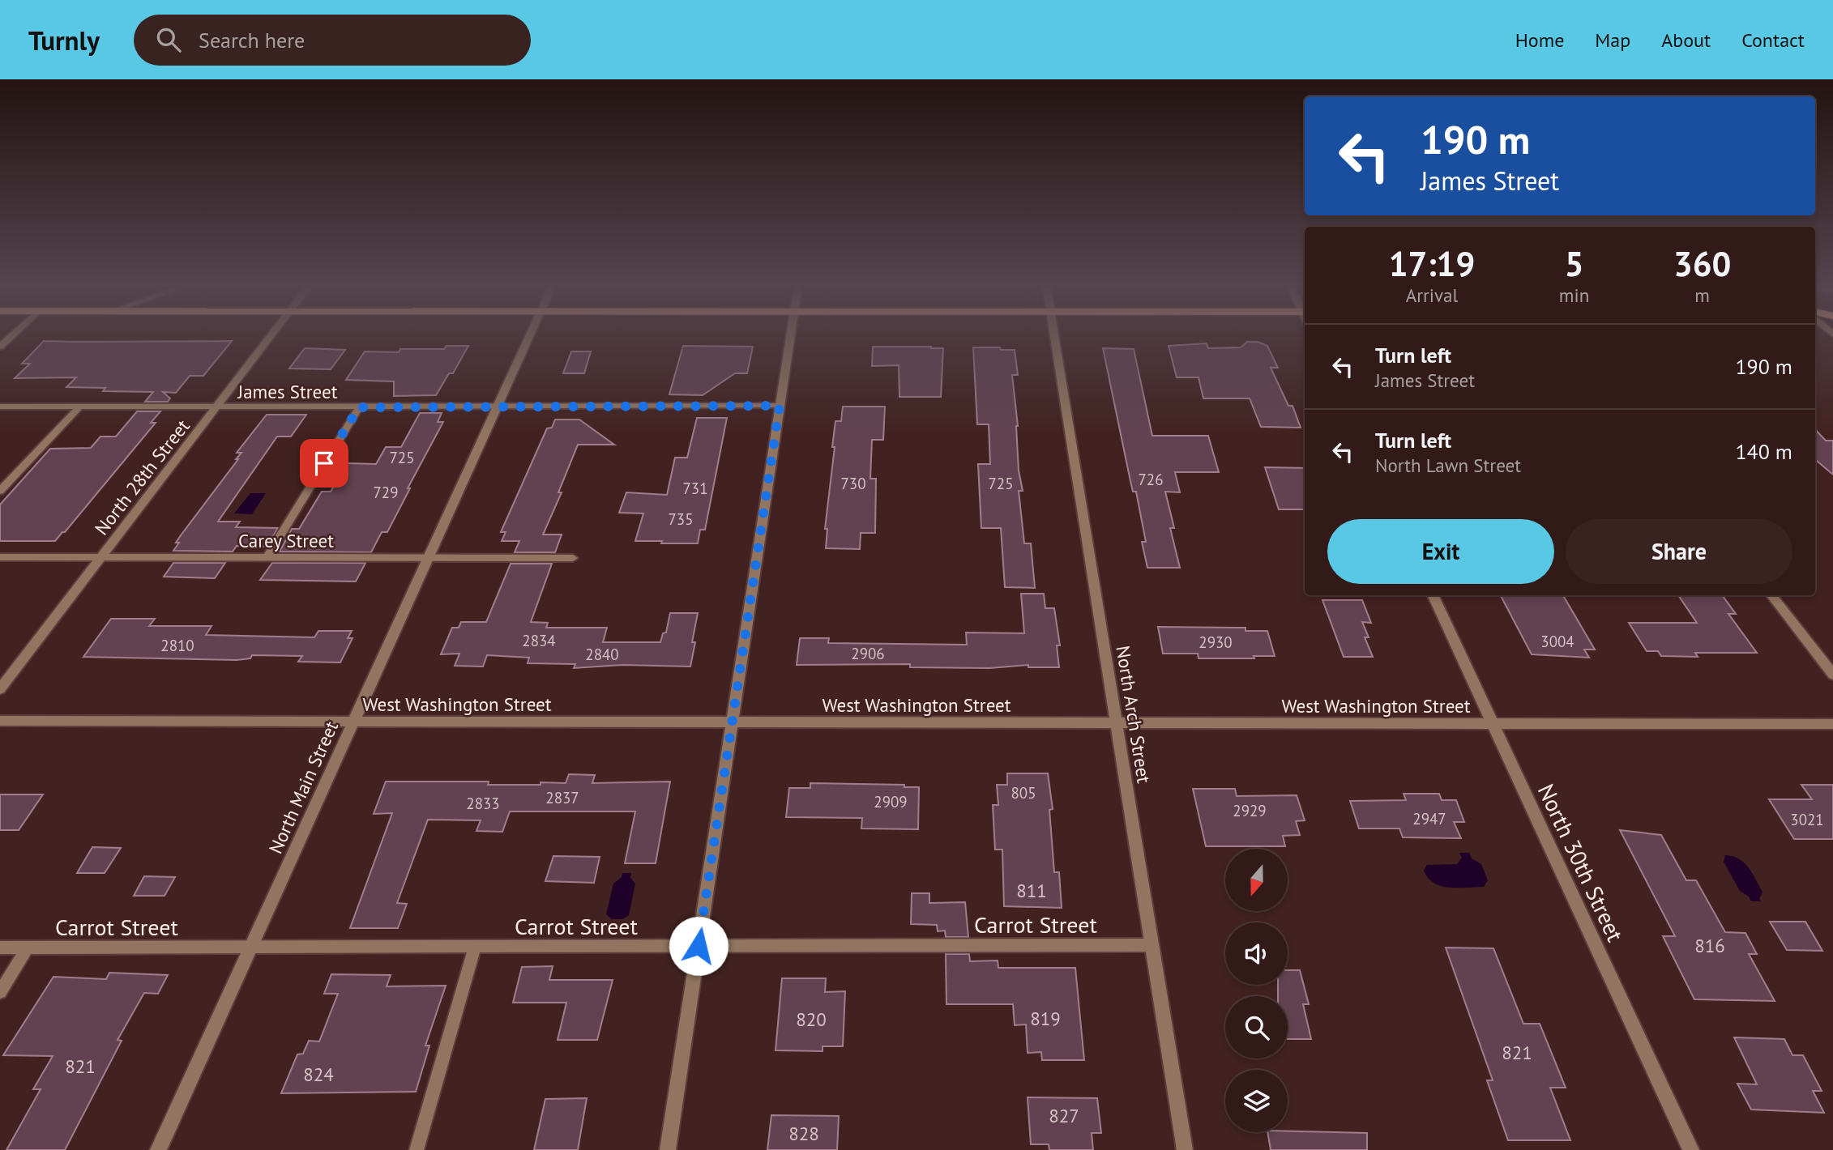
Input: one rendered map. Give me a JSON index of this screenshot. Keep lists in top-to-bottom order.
{
  "streets": {
    "street": [
      "North 28th Street",
      "West Washington Street",
      "North Arch Street",
      "North Main Street",
      "North 30th Street"
    ],
    "lane": ["James Street", "Carey Street", "Carrot Street"]
  },
  "crossings": [
    ["James Street", "North 28th Street"],
    ["James Street", "North Main Street"],
    ["North 28th Street", "Carey Street"],
    ["Carey Street", "North Main Street"],
    ["West Washington Street", "North Arch Street"],
    ["West Washington Street", "North Main Street"],
    ["West Washington Street", "North 30th Street"],
    ["North Arch Street", "Carrot Street"],
    ["North Main Street", "Carrot Street"]
  ],
  "house_numbers": [
    "725",
    "726",
    "730",
    "725",
    "731",
    "729",
    "735",
    "2834",
    "3004",
    "2930",
    "2810",
    "2906",
    "2840",
    "805",
    "2837",
    "2909",
    "2833",
    "2929",
    "2947",
    "3021",
    "811",
    "816",
    "819",
    "820",
    "821",
    "821",
    "824",
    "827",
    "828"
  ],
  "north": "bottom",
  "page": {
    "header": "Turnly",
    "search": "Search here",
    "nav": [
      "Home",
      "Map",
      "About",
      "Contact"
    ],
    "turn": ["190 m", "James Street"],
    "eta": [
      "17:19",
      "Arrival",
      "5",
      "min",
      "360",
      "m"
    ],
    "list": [
      {
        "name": "Turn left",
        "note": "James Street",
        "value": "190 m"
      },
      {
        "name": "Turn left",
        "note": "North Lawn Street",
        "value": "140 m"
      }
    ],
    "buttons": ["Exit", "Share"]
  }
}
